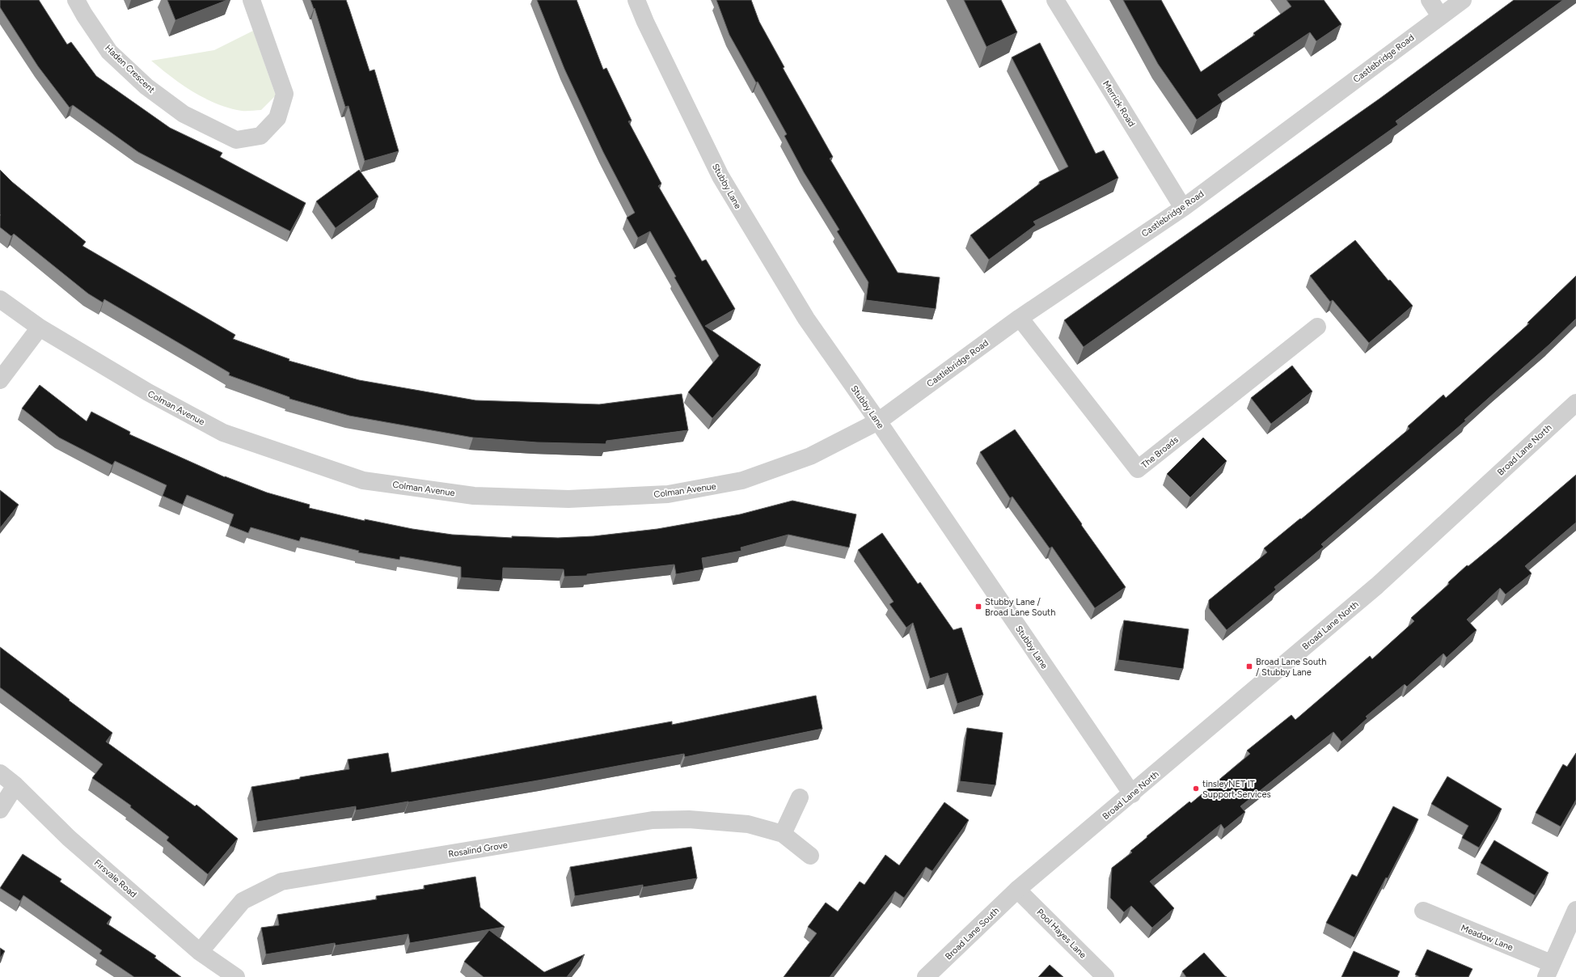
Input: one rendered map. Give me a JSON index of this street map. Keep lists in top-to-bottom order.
{
  "streets": {
    "street": [
      "Castlebridge Road",
      "Haden Crescent",
      "Merrick Road",
      "Stubby Lane",
      "Colman Avenue",
      "Broad Lane North",
      "The Broads",
      "Rosalind Grove",
      "Firsvale Road",
      "Broad Lane South",
      "Pool Hayes Lane",
      "Meadow Lane"
    ]
  },
  "crossings": [
    ["Castlebridge Road", "Merrick Road"],
    ["Castlebridge Road", "Stubby Lane"],
    ["Castlebridge Road", "Colman Avenue"],
    ["Castlebridge Road", "The Broads"],
    ["Stubby Lane", "Colman Avenue"],
    ["Stubby Lane", "Broad Lane North"],
    ["Broad Lane North", "Broad Lane South"],
    ["Broad Lane North", "Pool Hayes Lane"],
    ["Rosalind Grove", "Firsvale Road"],
    ["Broad Lane South", "Pool Hayes Lane"]
  ],
  "places": {
    "transit": ["Stubby Lane / Broad Lane South", "Broad Lane South / Stubby Lane"],
    "other": ["tinsleyNET IT Support Services"]
  }
}
